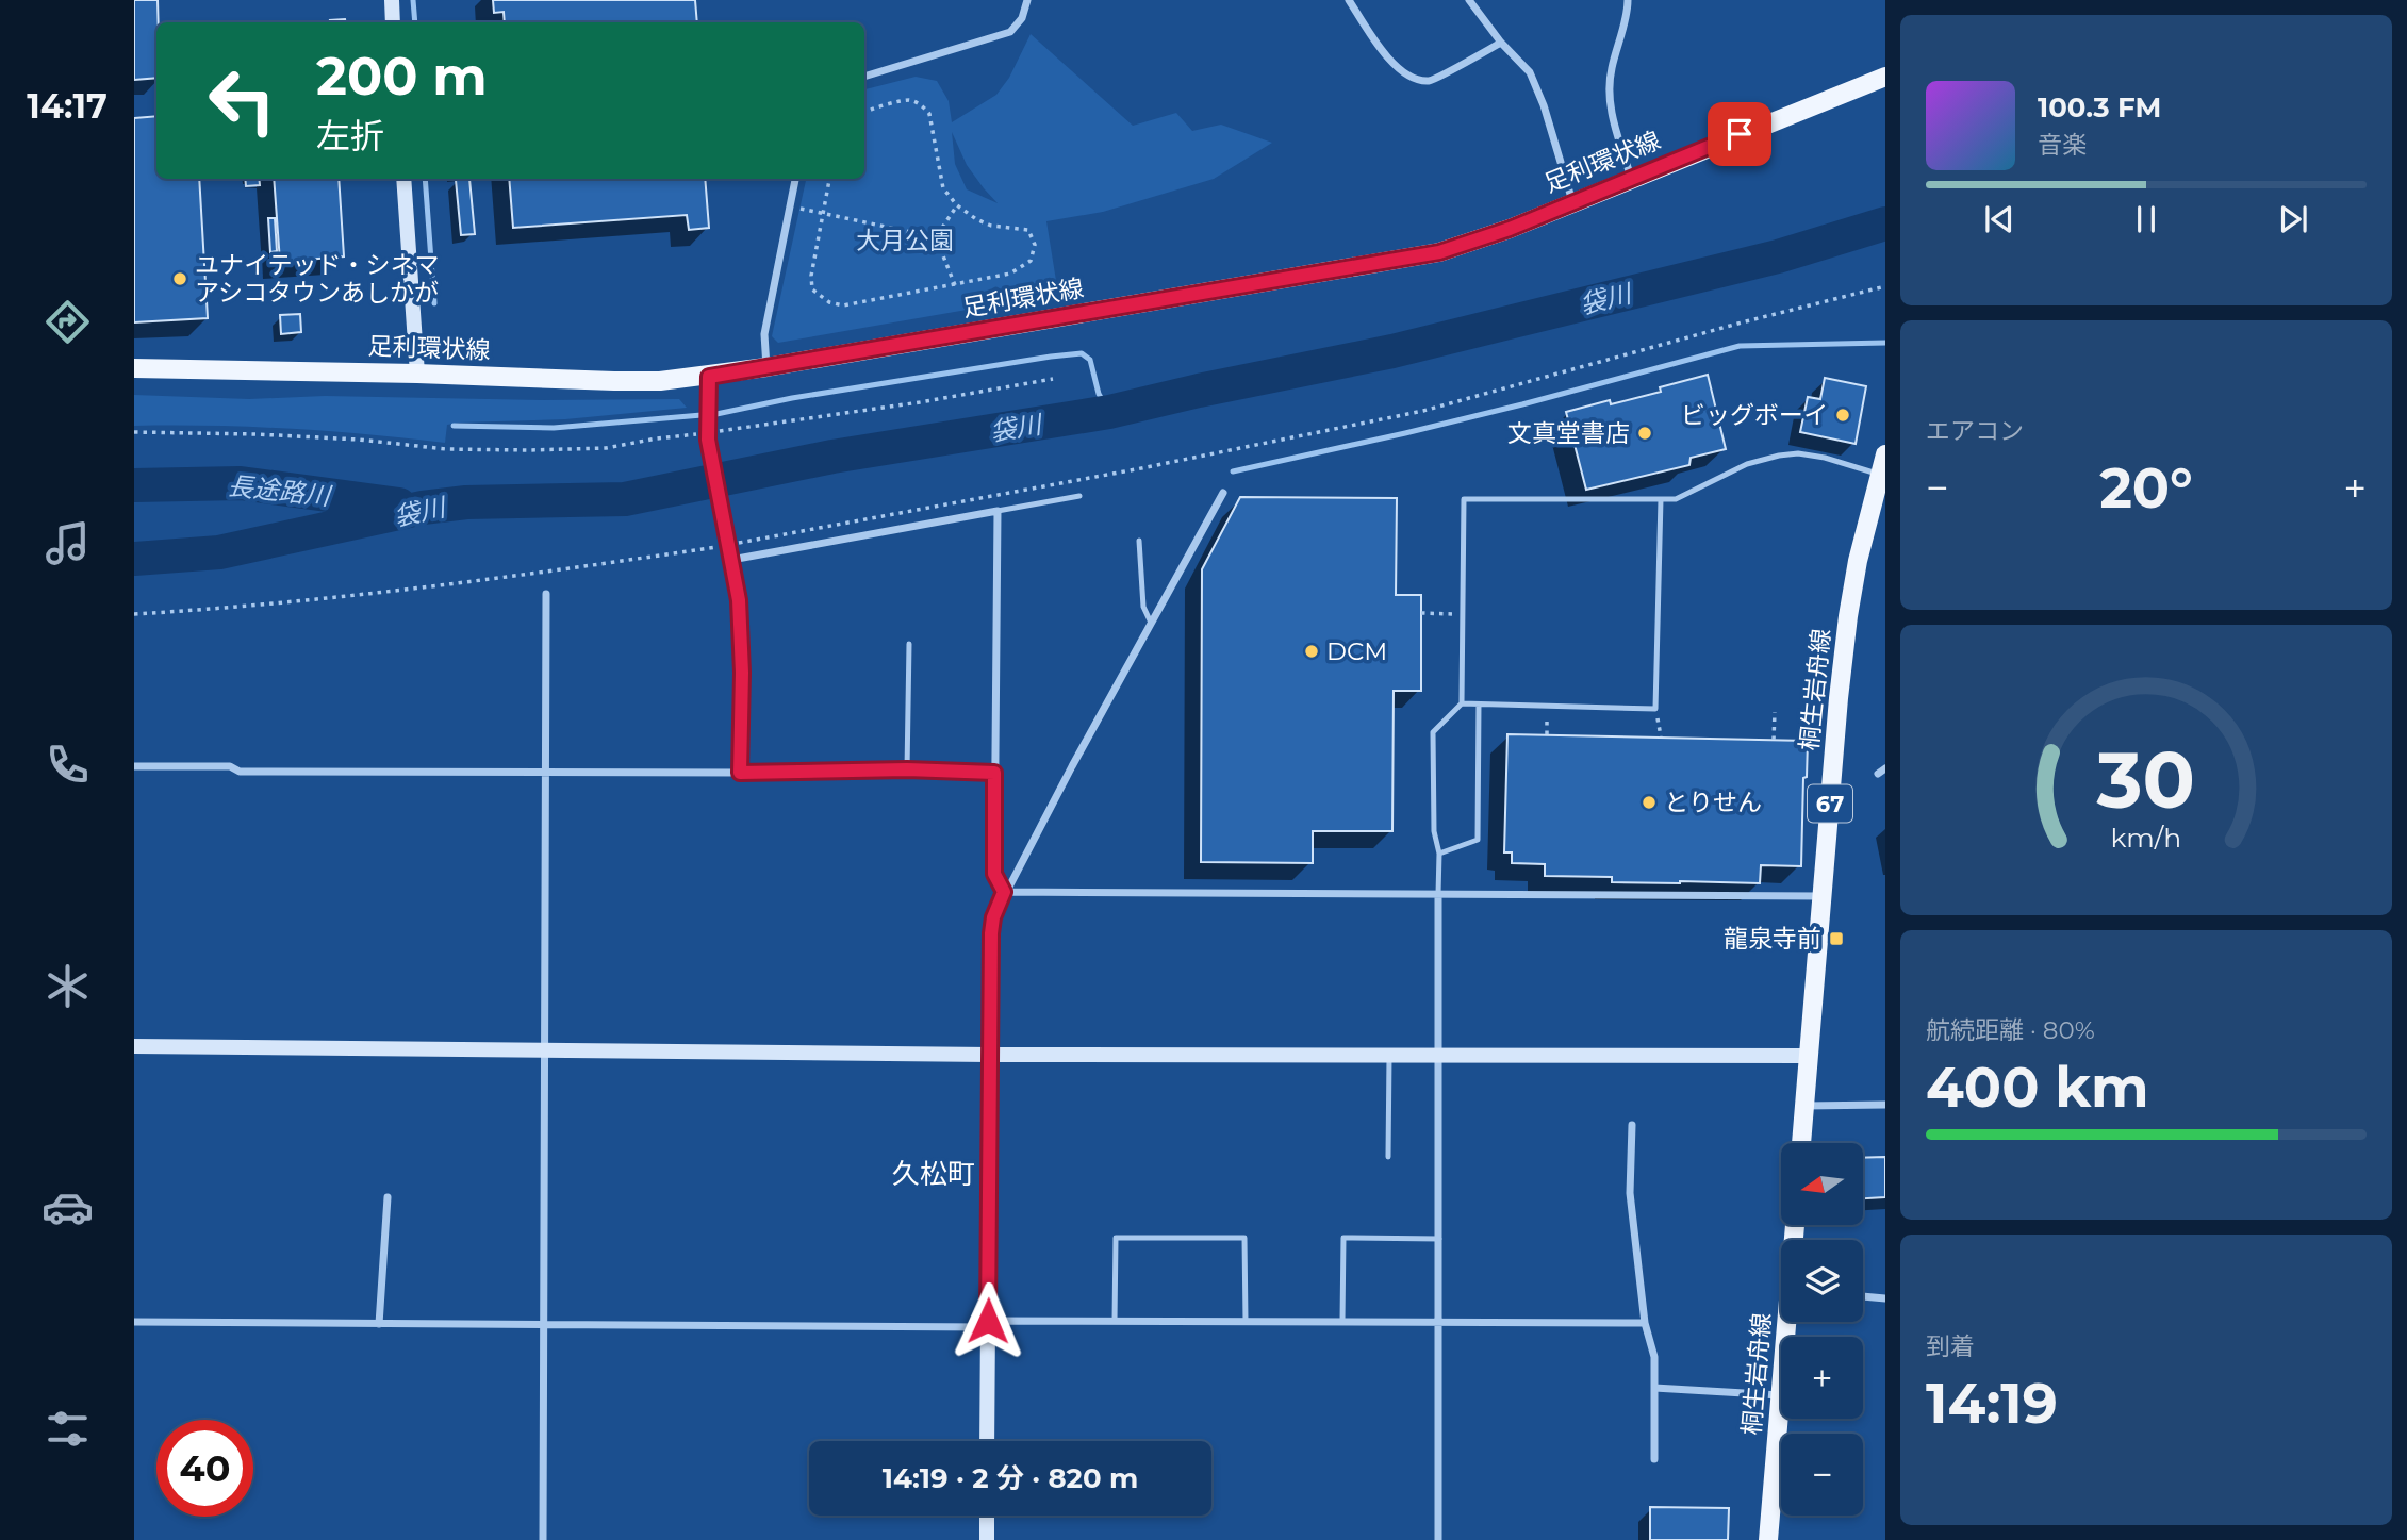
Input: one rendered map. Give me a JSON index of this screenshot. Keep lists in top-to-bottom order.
{
  "streets": {
    "main road": ["足利環状線", "桐生岩舟線", "67"]
  },
  "districts": ["久松町"],
  "water": ["袋川", "長途路川"],
  "parks": ["大月公園"],
  "places": {
    "other": [
      "ユナイテッド・シネマ アシコタウンあしかが",
      "ビッグボーイ",
      "文真堂書店",
      "DCM",
      "とりせん"
    ],
    "transit": ["龍泉寺前"]
  },
  "north": "left",
  "page": {
    "tabs": "14:17",
    "turn": ["200 m", "左折"],
    "song": ["100.3 FM", "音楽"],
    "tile": [
      "エアコン",
      ["航続距離 · 80%", "400 km"],
      ["到着", "14:19"]
    ],
    "heat": ["−", "20°", "+"],
    "map_buttons": ["+", "−"],
    "limit": "40",
    "trip": "14:19 · 2 分 · 820 m",
    "gauge": ["30", "km/h"]
  }
}
